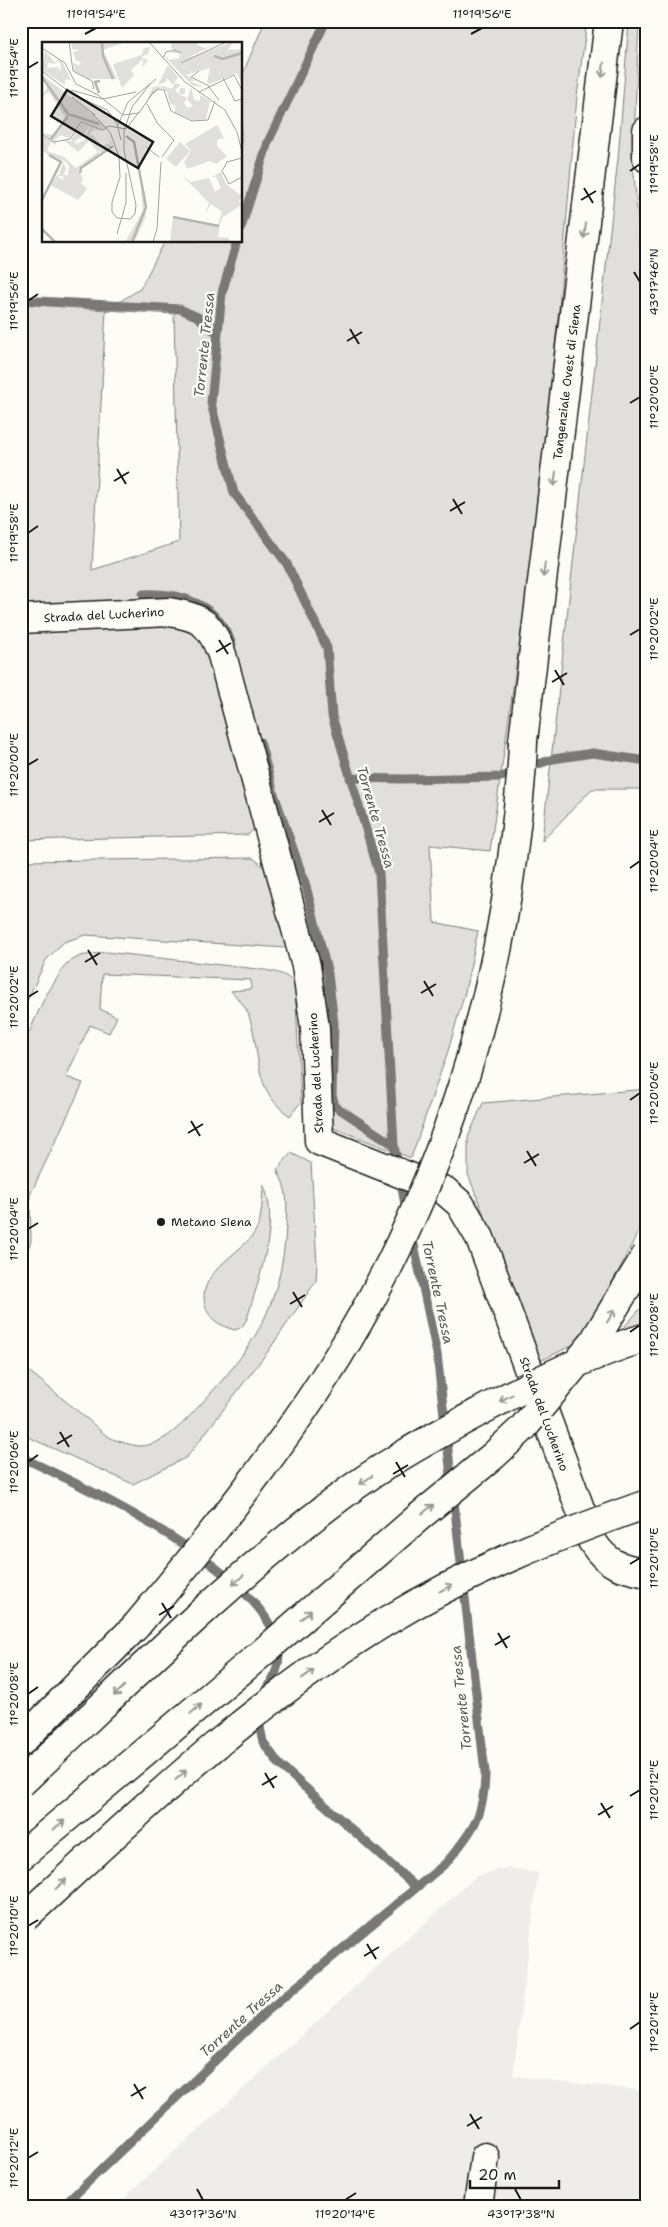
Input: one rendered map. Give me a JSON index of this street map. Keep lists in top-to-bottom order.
{
  "streets": {
    "main road": ["Tangenziale Ovest di Siena", "Strada del Lucherino"]
  },
  "one_way": ["Tangenziale Ovest di Siena"],
  "water": ["Torrente Tressa"],
  "places": ["Metano Siena"],
  "scale_bar": "20 m",
  "coordinates": [
    "11°19'54\"E",
    "11°19'56\"E",
    "11°19'58\"E",
    "43°17'46\"N",
    "11°20'00\"E",
    "11°20'02\"E",
    "11°20'04\"E",
    "11°20'06\"E",
    "11°20'08\"E",
    "11°20'10\"E",
    "11°20'12\"E",
    "11°20'14\"E",
    "43°17'36\"N",
    "43°17'38\"N"
  ]
}
